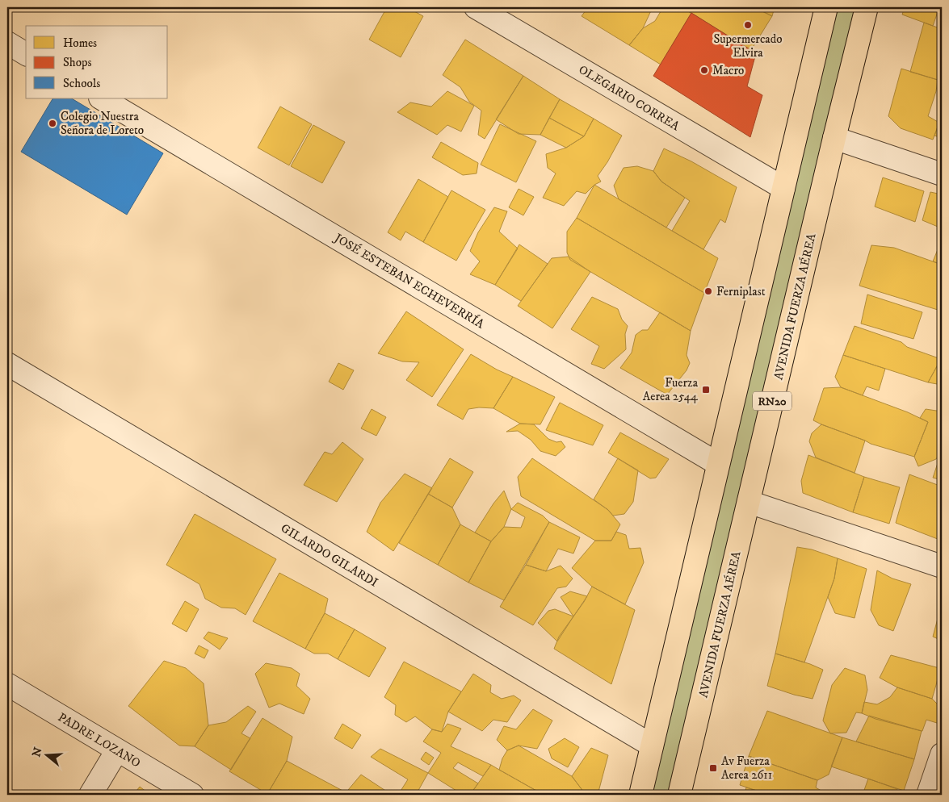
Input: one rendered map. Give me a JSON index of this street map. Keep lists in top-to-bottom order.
{
  "streets": {
    "main road": ["AVENIDA FUERZA AÉREA", "RN20"],
    "street": [
      "OLEGARIO CORREA",
      "JOSÉ ESTEBAN ECHEVERRÍA",
      "GILARDO GILARDI",
      "PADRE LOZANO"
    ]
  },
  "crossings": [
    ["OLEGARIO CORREA", "RN20"],
    ["JOSÉ ESTEBAN ECHEVERRÍA", "RN20"],
    ["RN20", "GILARDO GILARDI"]
  ],
  "places": {
    "other": [
      "Supermercado Elvira",
      "Macro",
      "Colegio Nuestra Señora de Loreto",
      "Ferniplast"
    ],
    "transit": ["Fuerza Aerea 2544", "Av Fuerza Aerea 2611"]
  },
  "legend": ["Homes", "Shops", "Schools"],
  "north": "left"
}
